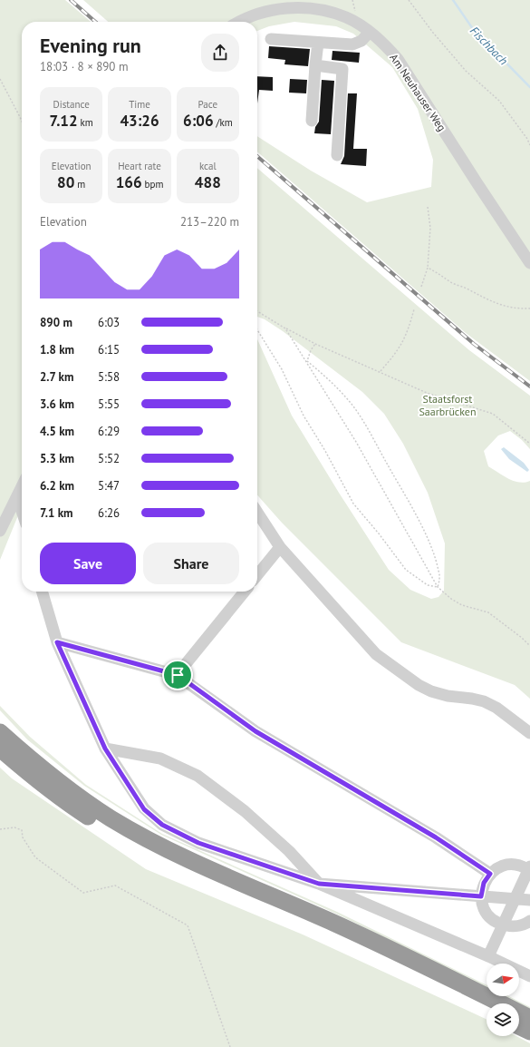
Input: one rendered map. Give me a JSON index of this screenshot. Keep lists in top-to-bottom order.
{
  "streets": {
    "street": ["Am Neuhauser Weg"]
  },
  "water": ["Fischbach"],
  "parks": ["Staatsforst Saarbrücken"],
  "north": "right",
  "page": {
    "heading": ["Evening run", "18:03 · 8 × 890 m"],
    "stats": [
      ["Distance", "7.12 km"],
      ["Time", "43:26"],
      ["Pace", "6:06 /km"],
      ["Elevation", "80 m"],
      ["Heart rate", "166 bpm"],
      ["kcal", "488"]
    ],
    "chart": ["Elevation", "213–220 m"],
    "list": [
      {
        "name": "890 m",
        "note": "6:03"
      },
      {
        "name": "1.8 km",
        "note": "6:15"
      },
      {
        "name": "2.7 km",
        "note": "5:58"
      },
      {
        "name": "3.6 km",
        "note": "5:55"
      },
      {
        "name": "4.5 km",
        "note": "6:29"
      },
      {
        "name": "5.3 km",
        "note": "5:52"
      },
      {
        "name": "6.2 km",
        "note": "5:47"
      },
      {
        "name": "7.1 km",
        "note": "6:26"
      }
    ],
    "buttons": ["Save", "Share"]
  }
}
